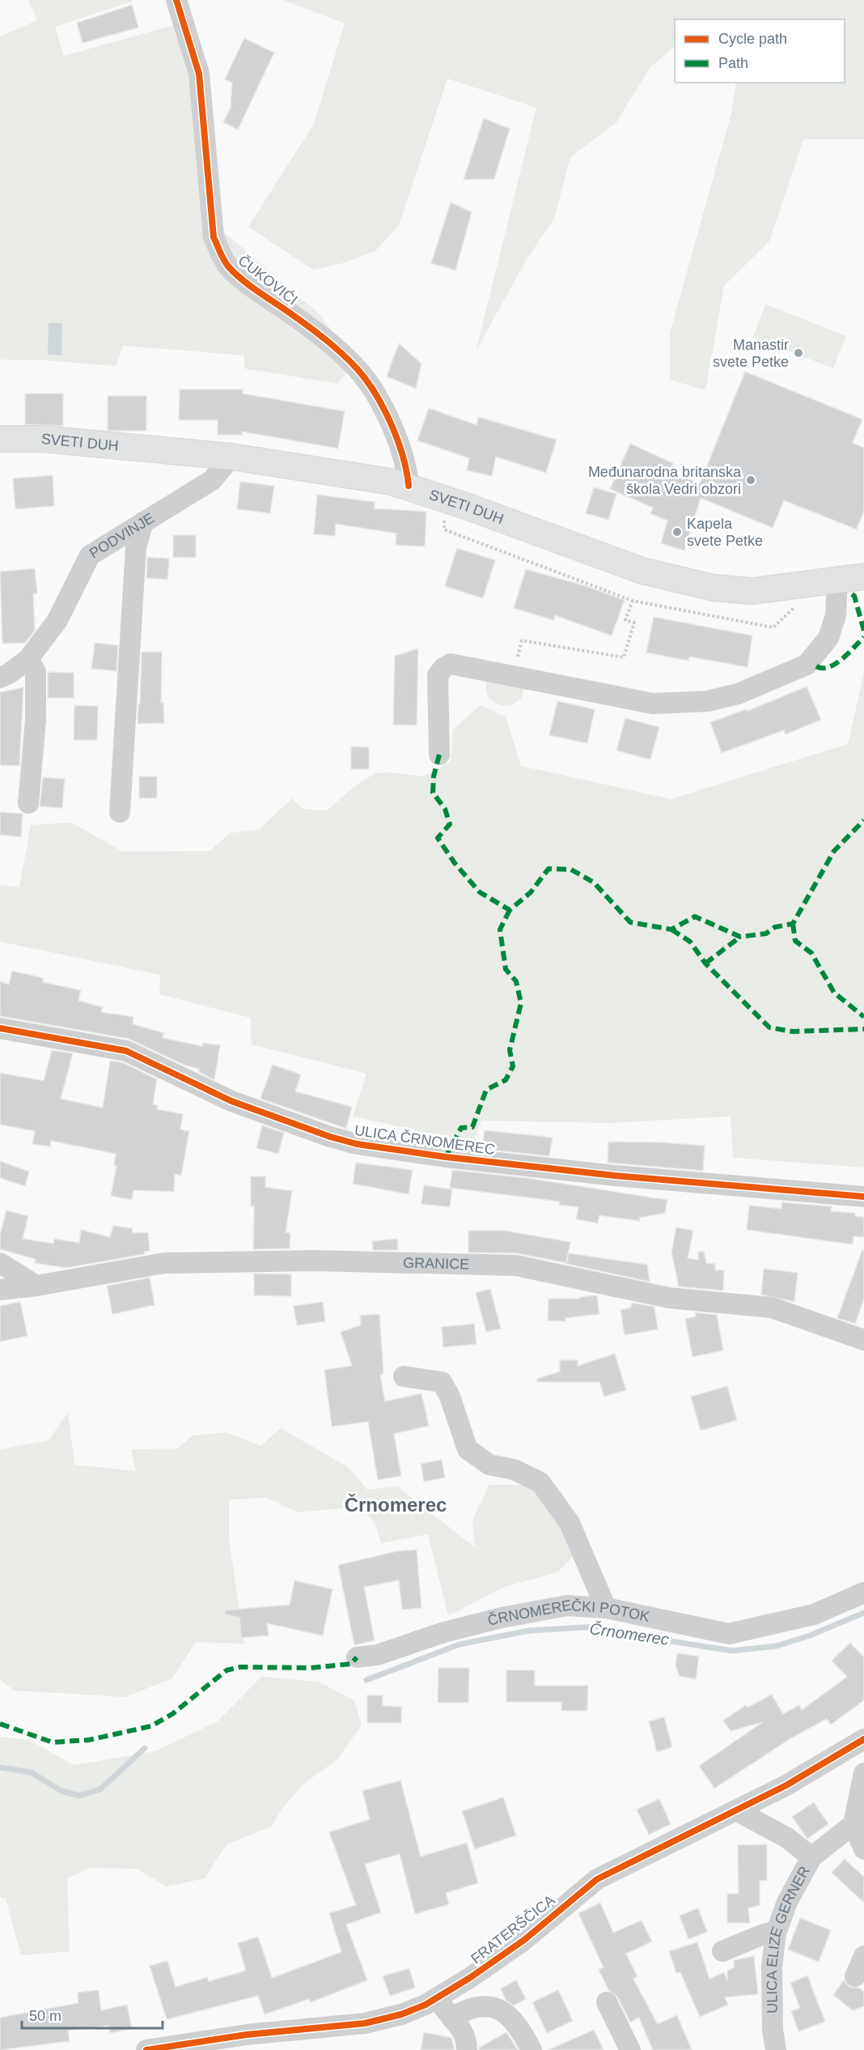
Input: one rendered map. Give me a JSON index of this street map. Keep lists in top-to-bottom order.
{
  "streets": {
    "main road": ["SVETI DUH"],
    "street": [
      "ČUKOVIĆI",
      "PODVINJE",
      "ULICA ČRNOMEREC",
      "GRANICE",
      "ČRNOMEREČKI POTOK",
      "FRATERŠČICA",
      "ULICA ELIZE GERNER"
    ]
  },
  "crossings": [
    ["ČUKOVIĆI", "SVETI DUH"],
    ["SVETI DUH", "PODVINJE"]
  ],
  "districts": ["Črnomerec"],
  "water": ["Črnomerec"],
  "places": ["Manastir svete Petke", "Međunarodna britanska škola Vedri obzori", "Kapela svete Petke"],
  "legend": ["Cycle path", "Path"],
  "scale_bar": "50 m"
}
